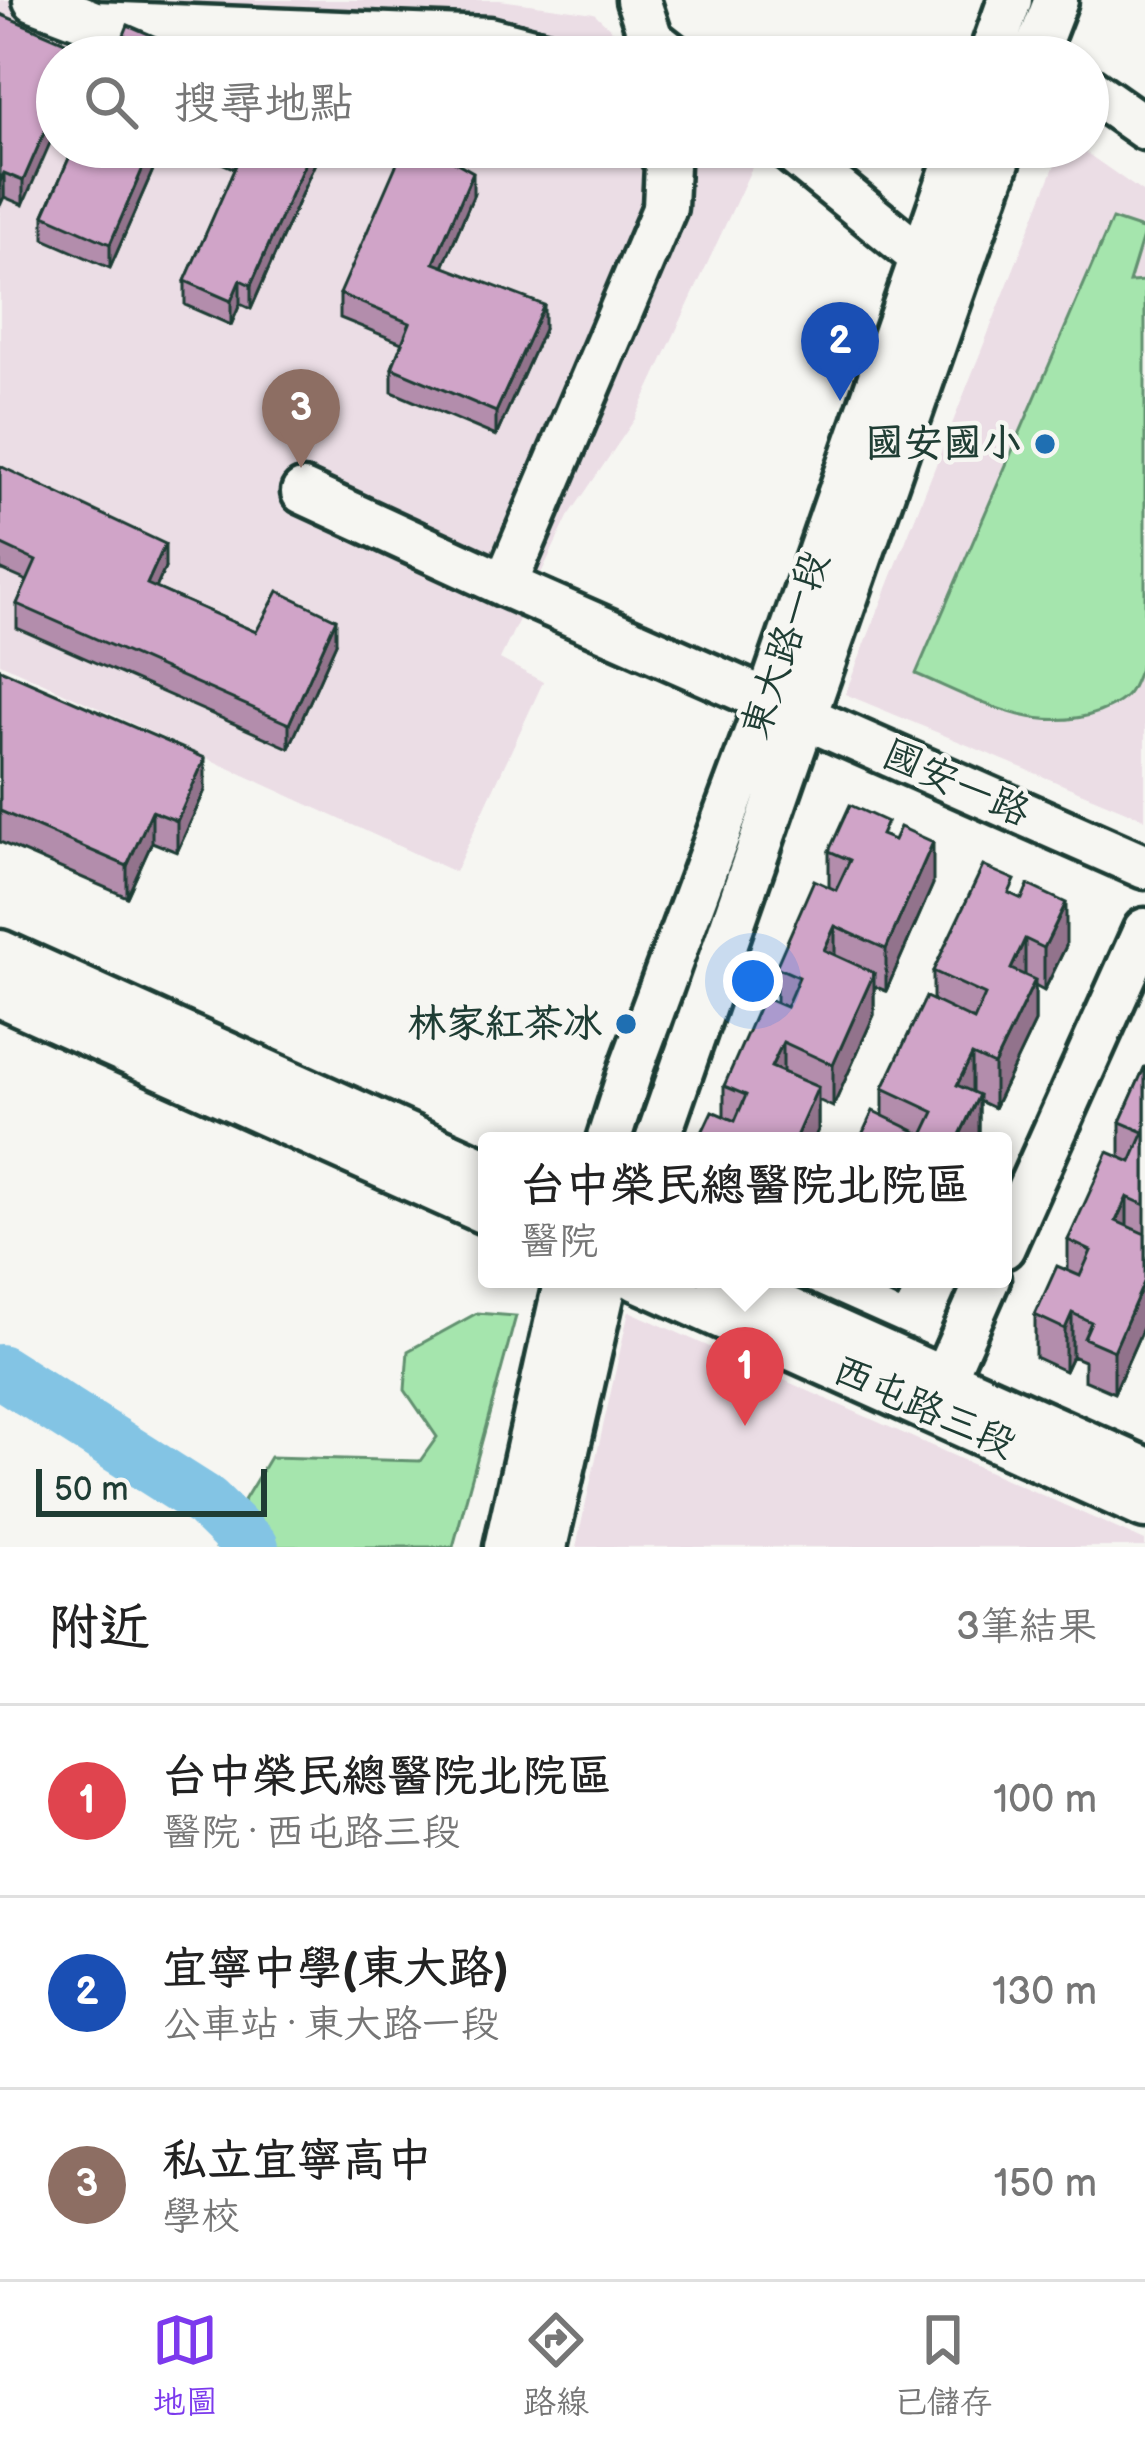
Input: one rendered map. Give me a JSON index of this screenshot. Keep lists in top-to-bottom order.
{
  "streets": {
    "street": ["東大路一段", "國安一路", "西屯路三段"]
  },
  "crossings": [
    ["東大路一段", "國安一路"]
  ],
  "places": ["國安國小", "林家紅茶冰"],
  "scale_bar": "50 m",
  "page": {
    "search": "搜尋地點",
    "pins": ["2", "3", "1"],
    "popup": ["台中榮民總醫院北院區", "醫院"],
    "scale": "50 m",
    "heading": ["附近", "3筆結果"],
    "list": [
      {
        "mark": "1",
        "name": "台中榮民總醫院北院區",
        "note": "醫院 · 西屯路三段",
        "value": "100 m"
      },
      {
        "mark": "2",
        "name": "宜寧中學(東大路)",
        "note": "公車站 · 東大路一段",
        "value": "130 m"
      },
      {
        "mark": "3",
        "name": "私立宜寧高中",
        "note": "學校",
        "value": "150 m"
      }
    ],
    "nav": ["地圖", "路線", "已儲存"]
  }
}
